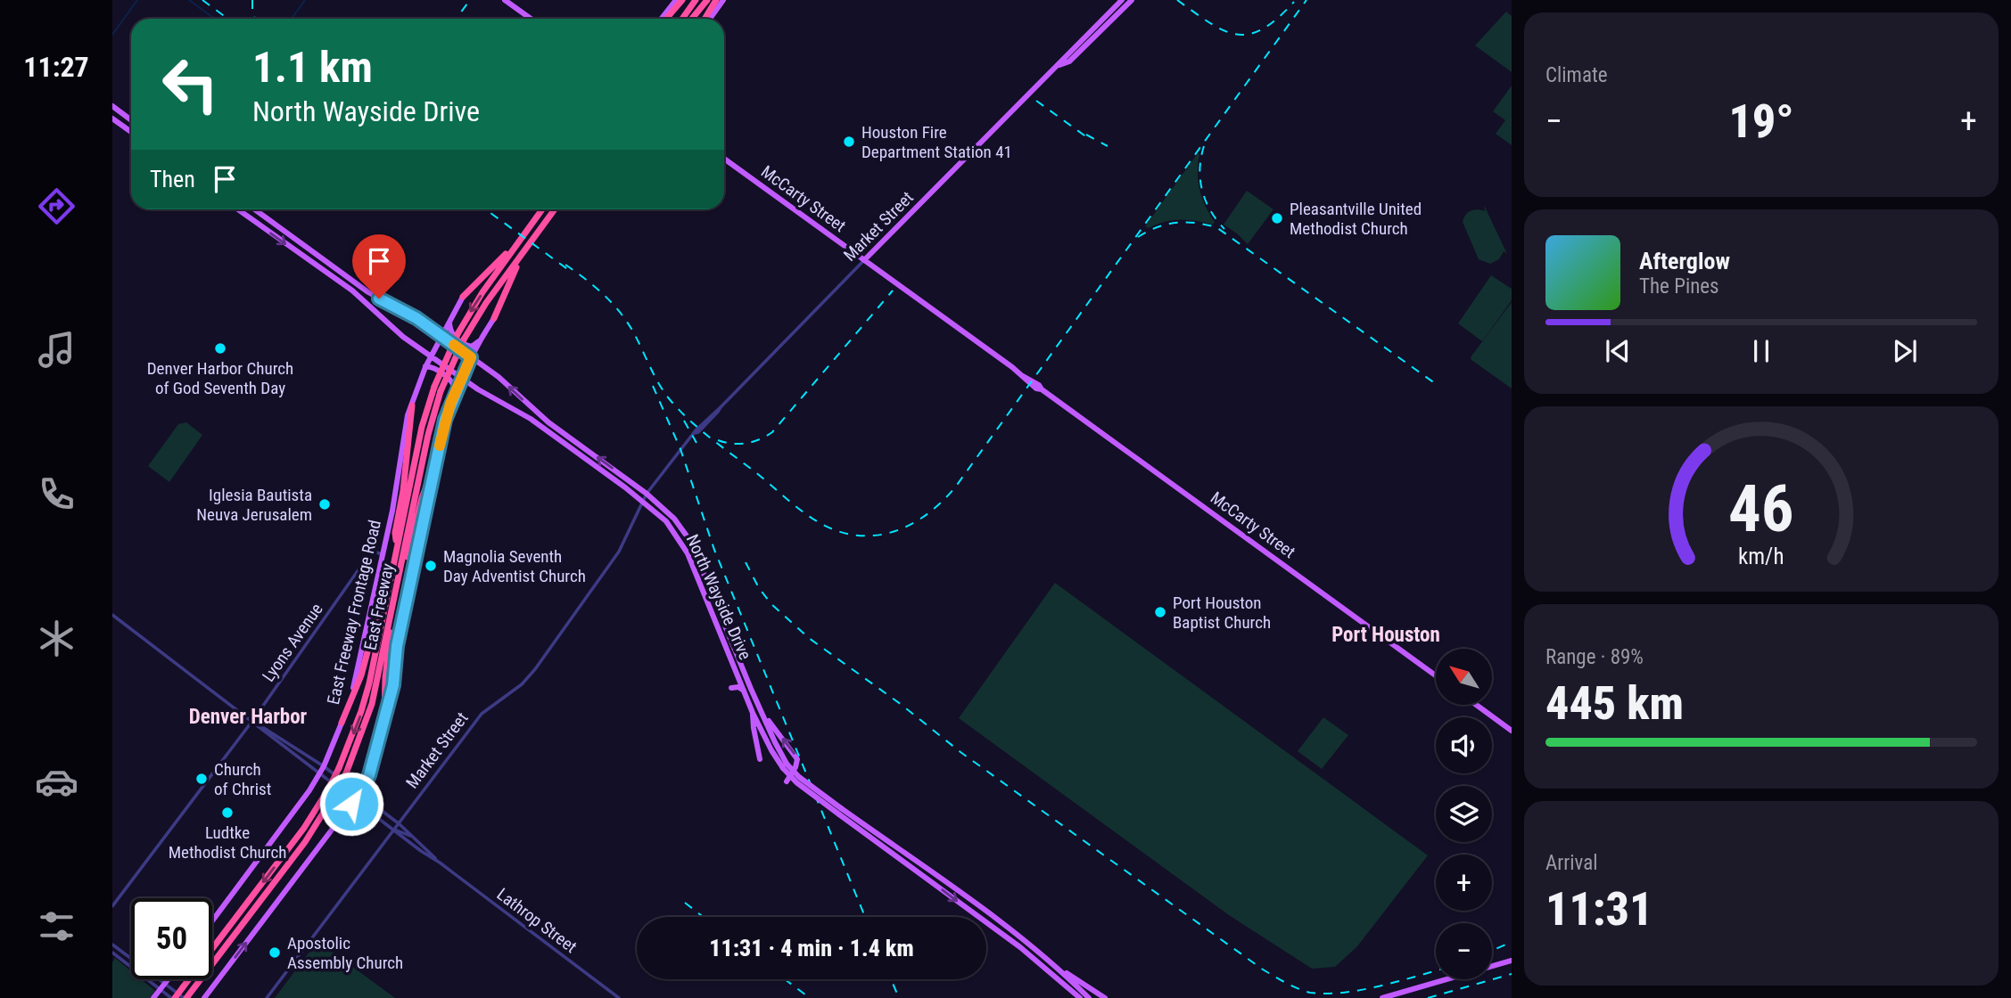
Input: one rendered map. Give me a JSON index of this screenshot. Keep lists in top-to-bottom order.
{
  "streets": {
    "highway": ["East Freeway"],
    "main road": [
      "McCarty Street",
      "Market Street",
      "North Wayside Drive",
      "East Freeway Frontage Road"
    ],
    "street": ["Lyons Avenue", "Lathrop Street"]
  },
  "crossings": [
    ["McCarty Street", "Market Street"],
    ["Market Street", "North Wayside Drive"],
    ["Market Street", "Lathrop Street"],
    ["North Wayside Drive", "East Freeway Frontage Road"],
    ["East Freeway Frontage Road", "Lyons Avenue"],
    ["East Freeway Frontage Road", "Lathrop Street"],
    ["Lyons Avenue", "Lathrop Street"]
  ],
  "districts": ["Port Houston", "Denver Harbor"],
  "places": [
    "Houston Fire Department Station 41",
    "Pleasantville United Methodist Church",
    "Denver Harbor Church of God Seventh Day",
    "Iglesia Bautista Neuva Jerusalem",
    "Magnolia Seventh Day Adventist Church",
    "Port Houston Baptist Church",
    "Church of Christ",
    "Ludtke Methodist Church",
    "Apostolic Assembly Church"
  ],
  "north": "top left",
  "page": {
    "tabs": "11:27",
    "tile": [
      "Climate",
      ["Range · 89%", "445 km"],
      ["Arrival", "11:31"]
    ],
    "turn": ["1.1 km", "North Wayside Drive"],
    "heat": ["−", "19°", "+"],
    "then": "Then",
    "song": ["Afterglow", "The Pines"],
    "map_buttons": ["+", "−"],
    "limit": "50",
    "trip": "11:31 · 4 min · 1.4 km",
    "gauge": ["46", "km/h"]
  }
}
